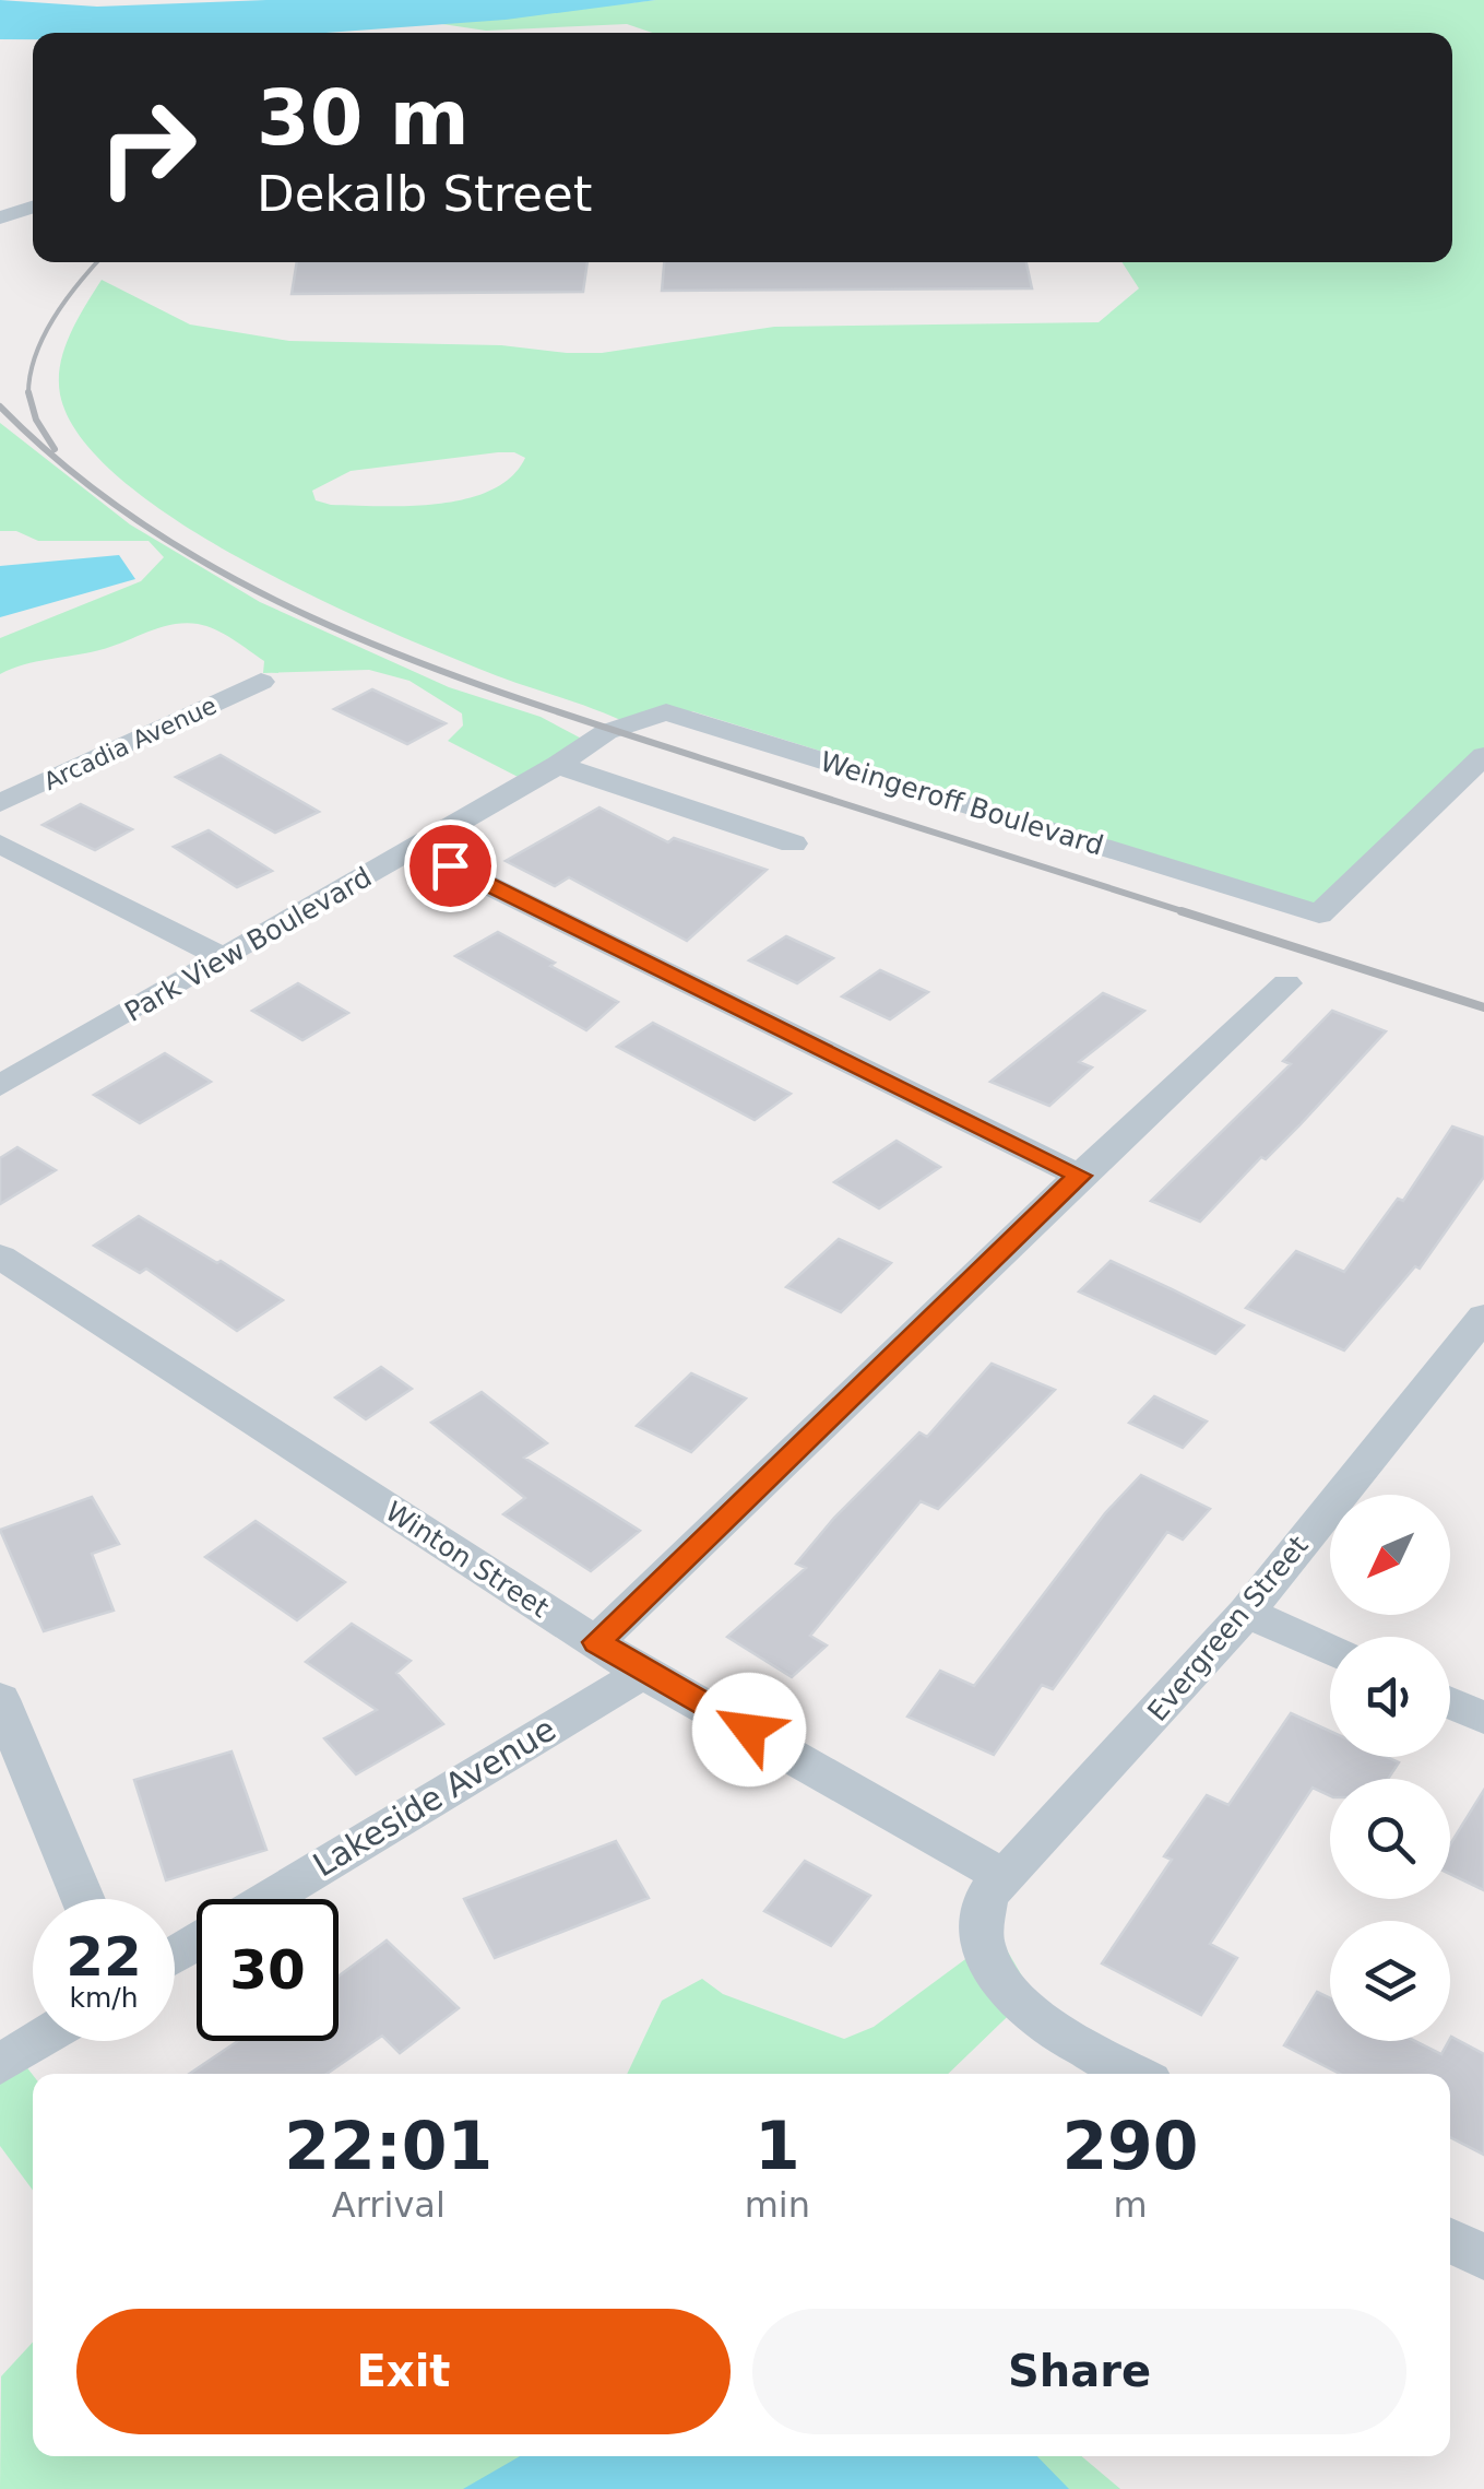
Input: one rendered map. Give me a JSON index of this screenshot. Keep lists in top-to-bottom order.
{
  "streets": {
    "street": [
      "Arcadia Avenue",
      "Weingeroff Boulevard",
      "Park View Boulevard",
      "Winton Street",
      "Evergreen Street",
      "Lakeside Avenue"
    ]
  },
  "crossings": [
    ["Weingeroff Boulevard", "Park View Boulevard"],
    ["Winton Street", "Evergreen Street"],
    ["Winton Street", "Lakeside Avenue"]
  ],
  "north": "bottom left",
  "page": {
    "turn": ["30 m", "Dekalb Street"],
    "speed": "22 km/h",
    "limit": "30",
    "eta": [
      "22:01",
      "Arrival",
      "1",
      "min",
      "290",
      "m"
    ],
    "buttons": ["Exit", "Share"]
  }
}
